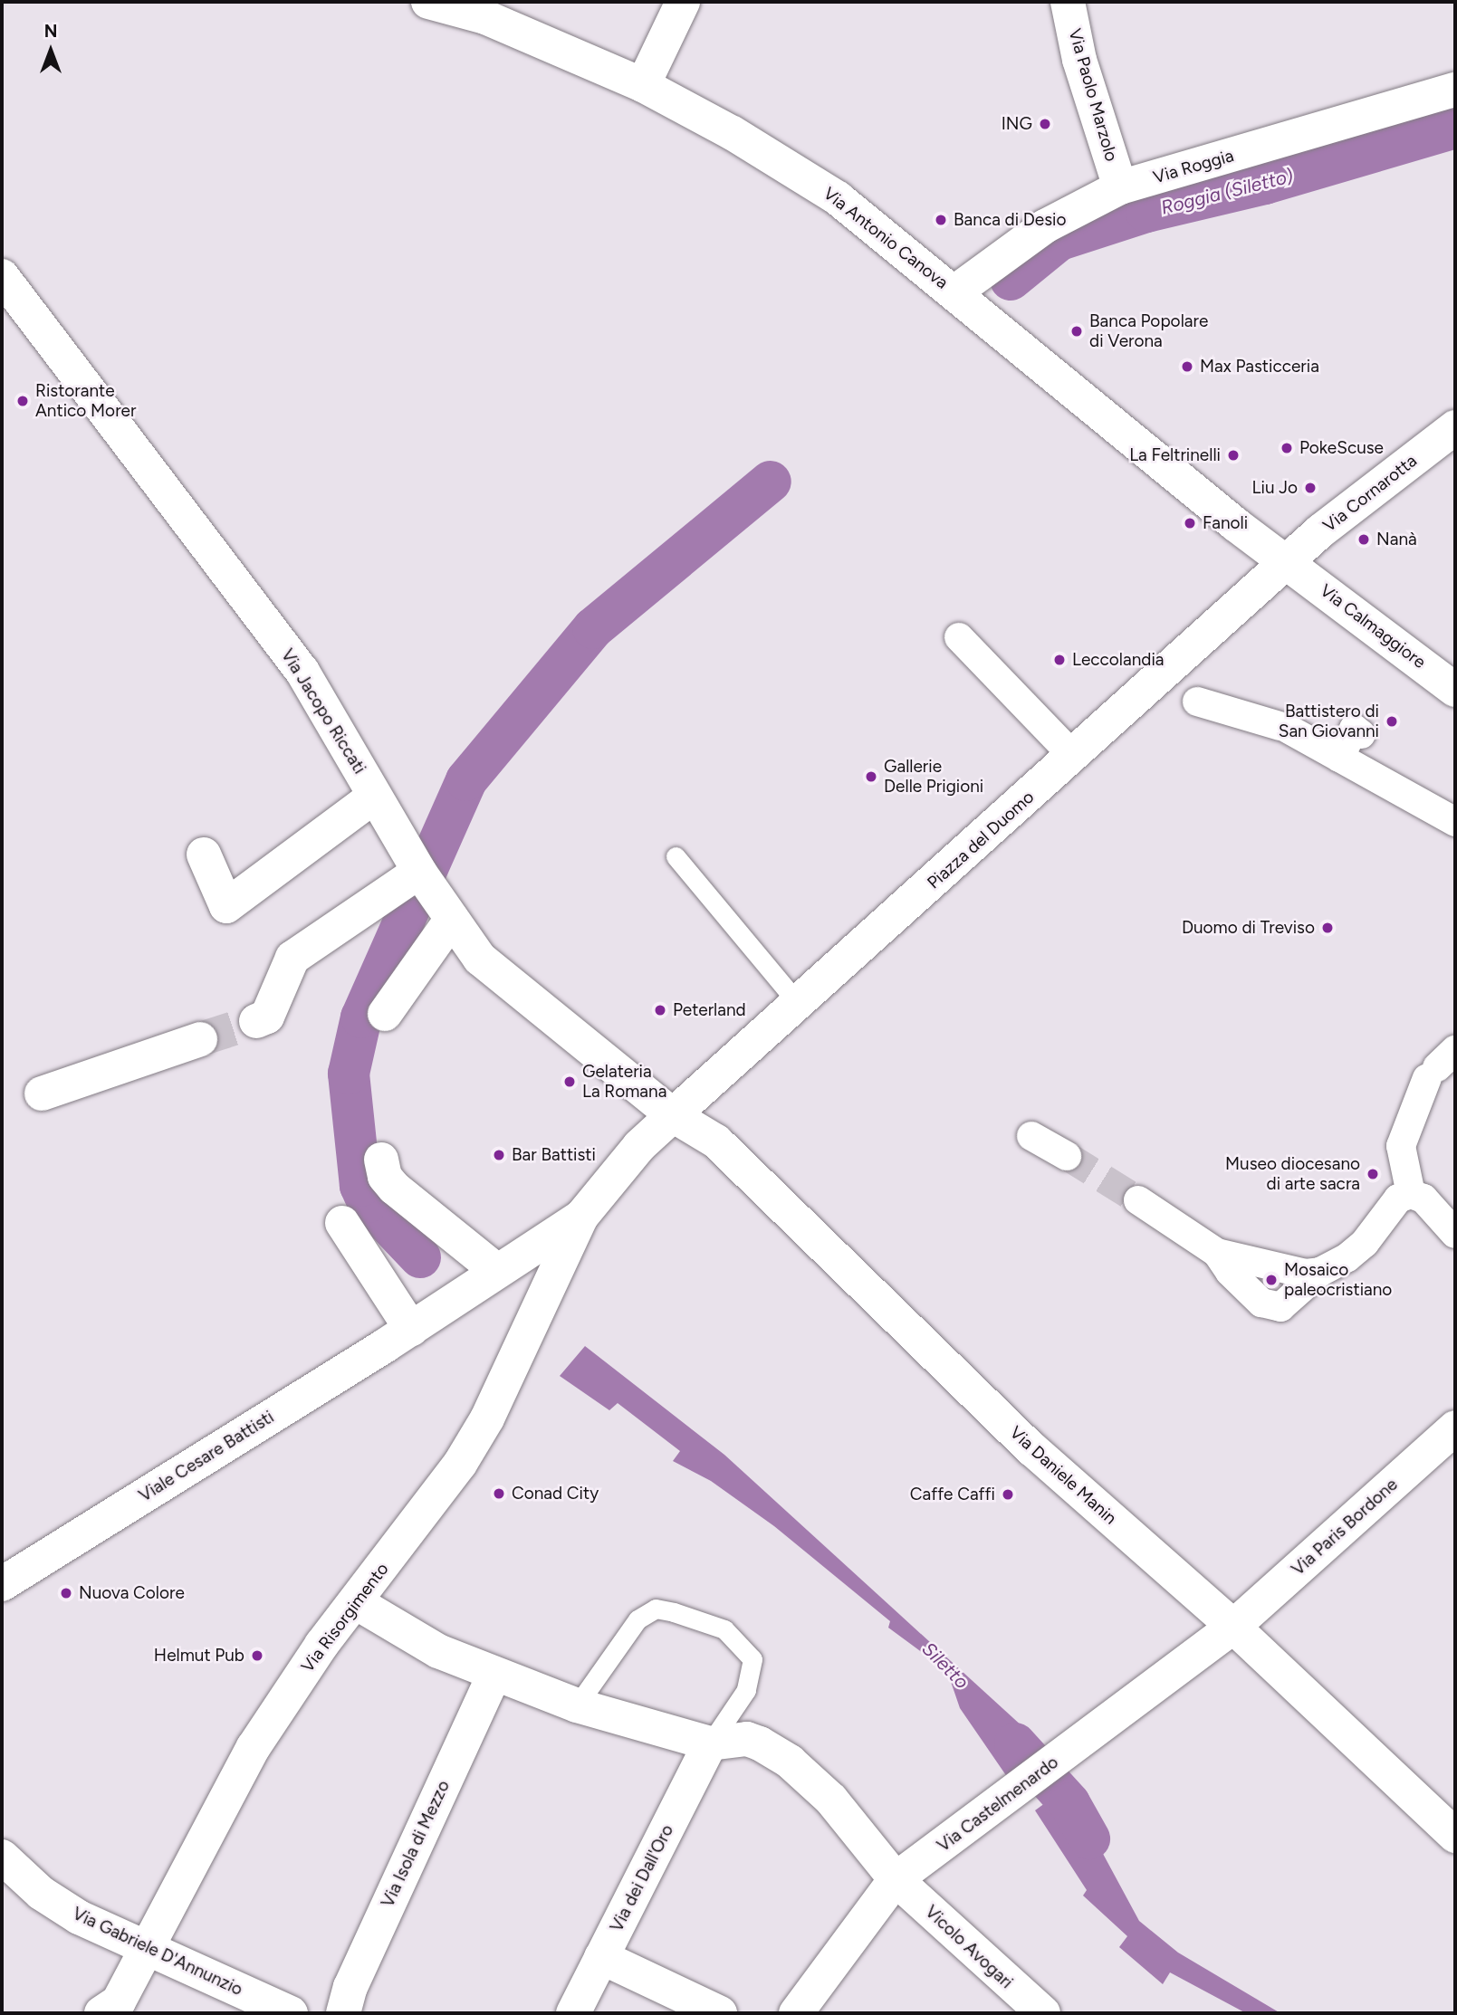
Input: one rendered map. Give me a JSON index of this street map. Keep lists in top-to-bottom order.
{
  "streets": {
    "street": [
      "Via Paolo Marzolo",
      "Via Roggia",
      "Via Antonio Canova",
      "Via Cornarotta",
      "Via Calmaggiore",
      "Via Jacopo Riccati",
      "Piazza del Duomo",
      "Viale Cesare Battisti",
      "Via Daniele Manin",
      "Via Paris Bordone",
      "Via Risorgimento",
      "Via Castelmenardo",
      "Via Isola di Mezzo",
      "Via dei Dall'Oro",
      "Vicolo Avogari",
      "Via Gabriele D'Annunzio"
    ]
  },
  "crossings": [
    ["Via Paolo Marzolo", "Via Roggia"],
    ["Via Roggia", "Via Antonio Canova"],
    ["Via Antonio Canova", "Via Cornarotta"],
    ["Via Antonio Canova", "Via Calmaggiore"],
    ["Via Antonio Canova", "Piazza del Duomo"],
    ["Via Cornarotta", "Via Calmaggiore"],
    ["Via Cornarotta", "Piazza del Duomo"],
    ["Via Calmaggiore", "Piazza del Duomo"],
    ["Via Jacopo Riccati", "Piazza del Duomo"],
    ["Via Jacopo Riccati", "Viale Cesare Battisti"],
    ["Via Jacopo Riccati", "Via Daniele Manin"],
    ["Piazza del Duomo", "Viale Cesare Battisti"],
    ["Piazza del Duomo", "Via Daniele Manin"],
    ["Viale Cesare Battisti", "Via Daniele Manin"],
    ["Viale Cesare Battisti", "Via Risorgimento"],
    ["Via Daniele Manin", "Via Paris Bordone"],
    ["Via Daniele Manin", "Via Castelmenardo"],
    ["Via Paris Bordone", "Via Castelmenardo"],
    ["Via Risorgimento", "Via Gabriele D'Annunzio"],
    ["Via Castelmenardo", "Vicolo Avogari"],
    ["Via dei Dall'Oro", "Vicolo Avogari"]
  ],
  "water": ["Roggia (Siletto)", "Siletto"],
  "places": [
    "ING",
    "Banca di Desio",
    "Banca Popolare di Verona",
    "Max Pasticceria",
    "Ristorante Antico Morer",
    "PokeScuse",
    "La Feltrinelli",
    "Liu Jo",
    "Fanoli",
    "Nanà",
    "Leccolandia",
    "Battistero di San Giovanni",
    "Gallerie Delle Prigioni",
    "Duomo di Treviso",
    "Peterland",
    "Gelateria La Romana",
    "Bar Battisti",
    "Museo diocesano di arte sacra",
    "Mosaico paleocristiano",
    "Conad City",
    "Caffe Caffi",
    "Nuova Colore",
    "Helmut Pub"
  ],
  "north": "top"
}
